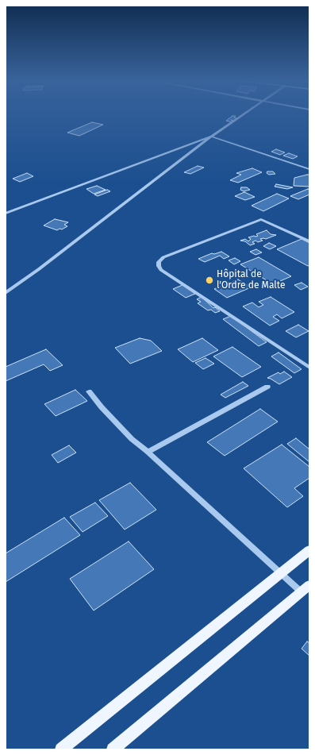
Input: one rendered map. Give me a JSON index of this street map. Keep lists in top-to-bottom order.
{
  "places": ["Hôpital de l'Ordre de Malte"]
}
